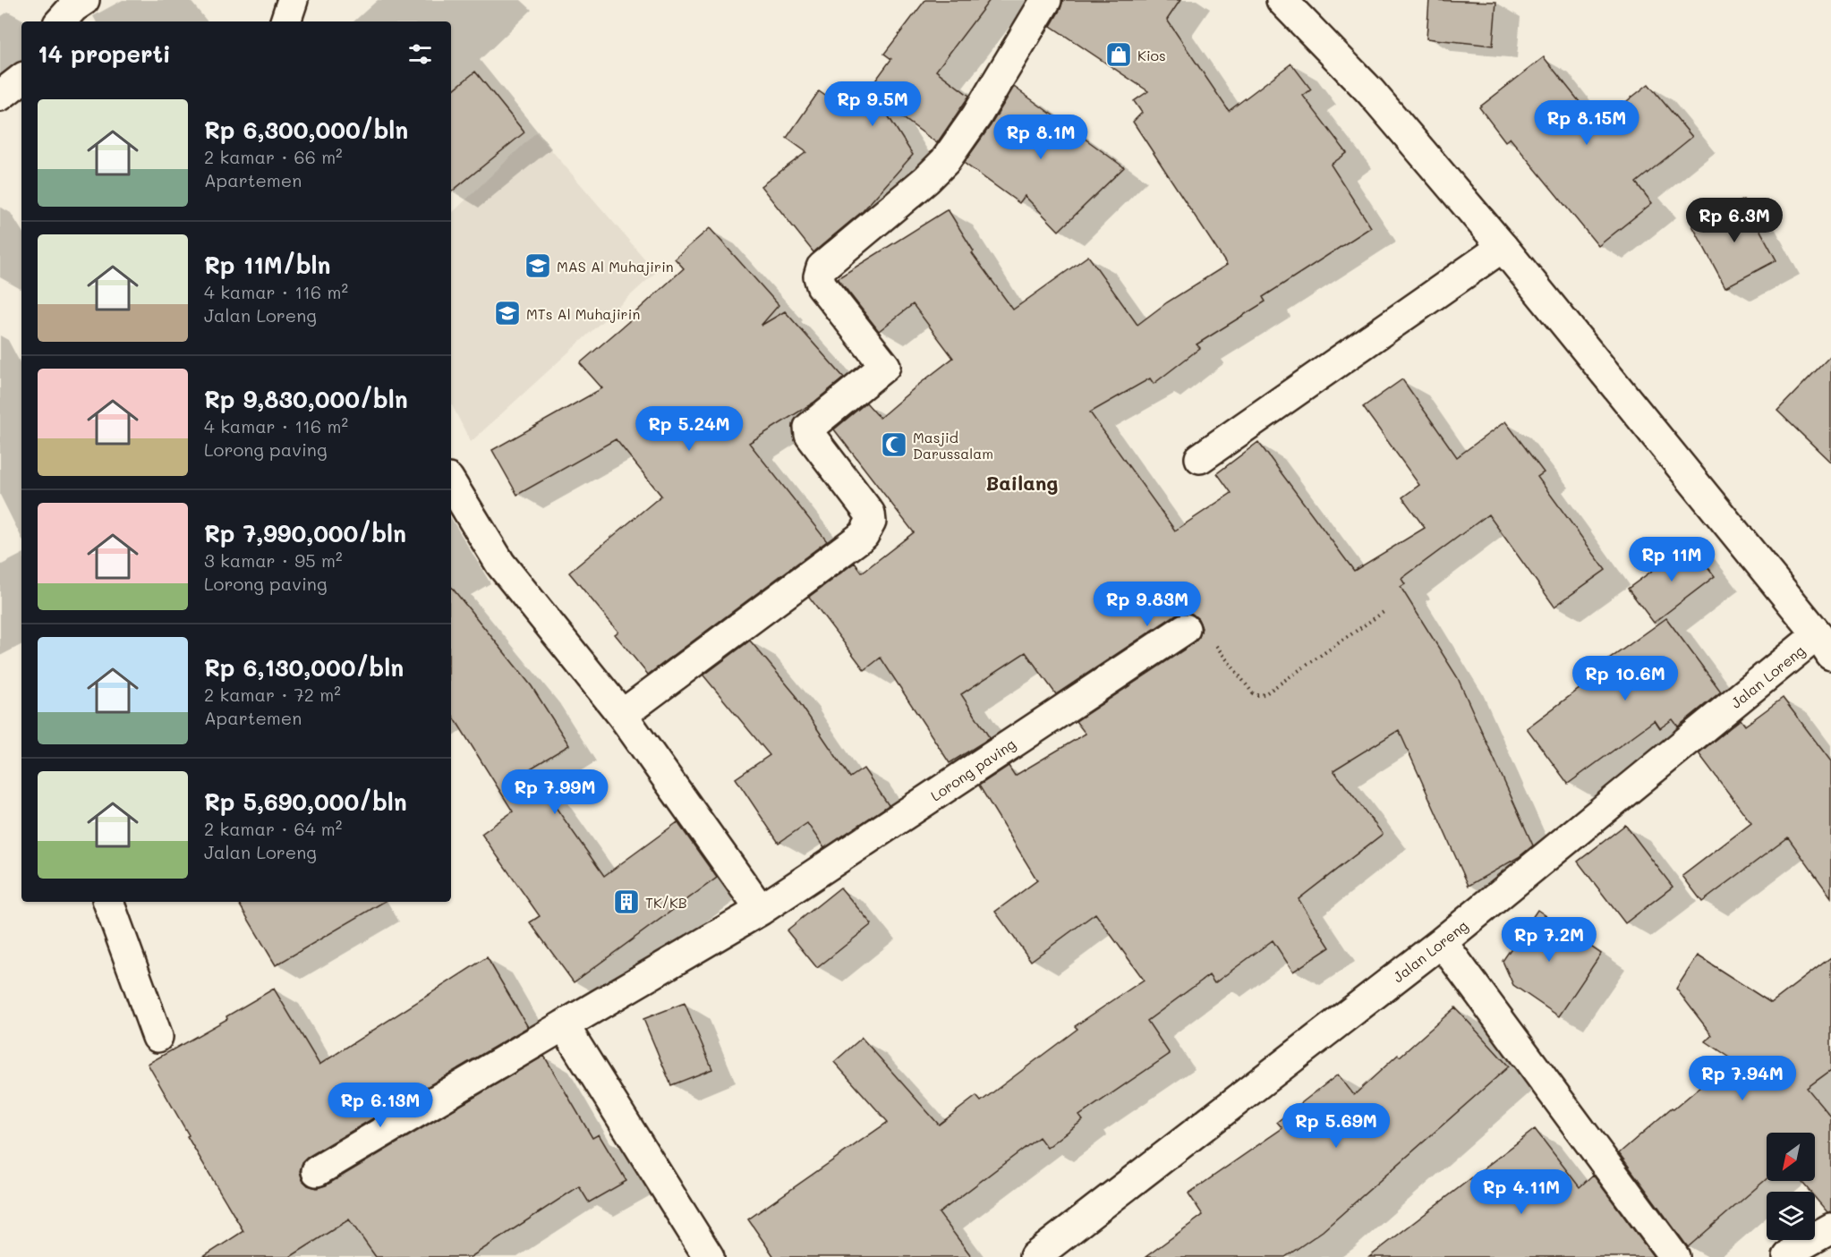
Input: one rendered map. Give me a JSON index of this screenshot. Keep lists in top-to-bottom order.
{
  "streets": {
    "main road": ["Jalan Loreng", "Lorong paving"]
  },
  "districts": ["Bailang"],
  "places": {
    "shop": ["Kios"],
    "school or university": ["MAS Al Muhajirin", "MTs Al Muhajirin"],
    "mosque": ["Masjid Darussalam"],
    "building": ["TK/KB"]
  },
  "north": "bottom left",
  "page": {
    "heading": "14 properti",
    "price": [
      "Rp 9.5M",
      "Rp 8.15M",
      "Rp 8.1M",
      "Rp 6.3M",
      "Rp 5.24M",
      "Rp 11M",
      "Rp 9.83M",
      "Rp 10.6M",
      "Rp 7.99M",
      "Rp 7.2M",
      "Rp 7.94M",
      "Rp 6.13M",
      "Rp 5.69M",
      "Rp 4.11M"
    ],
    "list": [
      {
        "name": "Rp 6,300,000/bln",
        "note": "2 kamar · 66 m² · Apartemen"
      },
      {
        "name": "Rp 11M/bln",
        "note": "4 kamar · 116 m² · Jalan Loreng"
      },
      {
        "name": "Rp 9,830,000/bln",
        "note": "4 kamar · 116 m² · Lorong paving"
      },
      {
        "name": "Rp 7,990,000/bln",
        "note": "3 kamar · 95 m² · Lorong paving"
      },
      {
        "name": "Rp 6,130,000/bln",
        "note": "2 kamar · 72 m² · Apartemen"
      },
      {
        "name": "Rp 5,690,000/bln",
        "note": "2 kamar · 64 m² · Jalan Loreng"
      }
    ]
  }
}
